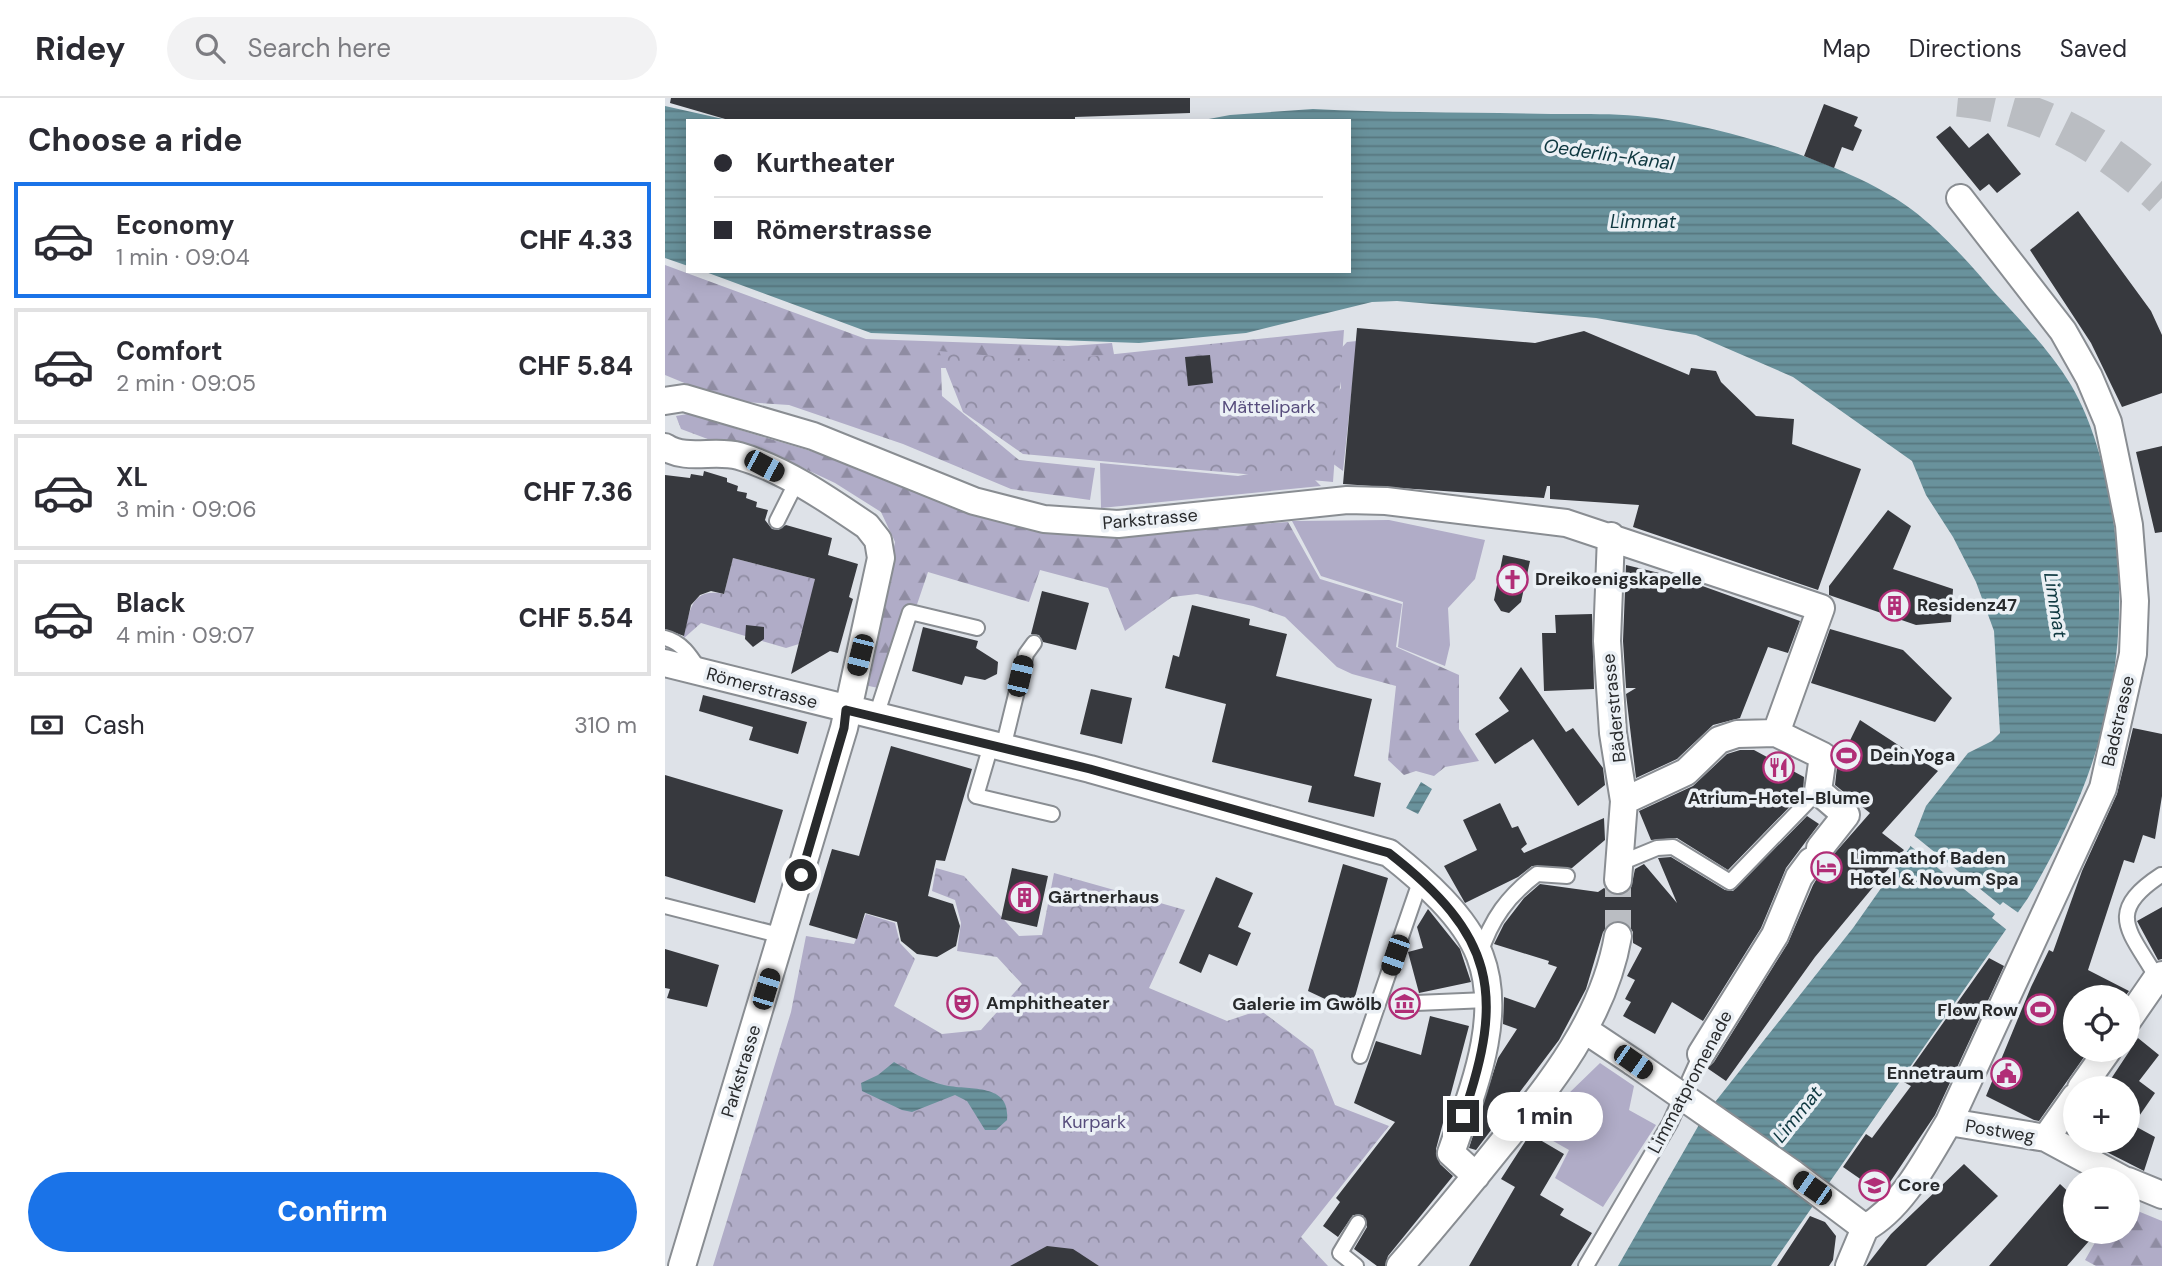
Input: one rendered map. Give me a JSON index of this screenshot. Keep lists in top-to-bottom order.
{
  "streets": {
    "street": [
      "Parkstrasse",
      "Römerstrasse",
      "Bäderstrasse",
      "Badstrasse",
      "Limmatpromenade",
      "Postweg"
    ]
  },
  "crossings": [
    ["Parkstrasse", "Römerstrasse"],
    ["Parkstrasse", "Bäderstrasse"],
    ["Badstrasse", "Postweg"]
  ],
  "water": ["Oederlin-Kanal", "Limmat"],
  "parks": ["Mättelipark", "Kurpark"],
  "places": {
    "church": ["Dreikoenigskapelle"],
    "building": ["Residenz47", "Gärtnerhaus"],
    "sports": ["Dein Yoga", "Flow Row"],
    "restaurant": ["Atrium-Hotel-Blume"],
    "hotel": ["Limmathof Baden Hotel & Novum Spa"],
    "theatre": ["Amphitheater"],
    "museum": ["Galerie im Gwölb"],
    "public building": ["Ennetraum"],
    "school or university": ["Core"]
  },
  "page": {
    "header": "Ridey",
    "search": "Search here",
    "nav": ["Map", "Directions", "Saved"],
    "heading": "Choose a ride",
    "banner": ["Kurtheater", "Römerstrasse"],
    "list": [
      {
        "name": "Economy",
        "note": "1 min · 09:04",
        "value": "CHF 4.33"
      },
      {
        "name": "Comfort",
        "note": "2 min · 09:05",
        "value": "CHF 5.84"
      },
      {
        "name": "XL",
        "note": "3 min · 09:06",
        "value": "CHF 7.36"
      },
      {
        "name": "Black",
        "note": "4 min · 09:07",
        "value": "CHF 5.54"
      }
    ],
    "pay": ["Cash", "310 m"],
    "map_buttons": ["+", "−"],
    "bubble": "1 min",
    "buttons": "Confirm"
  }
}
